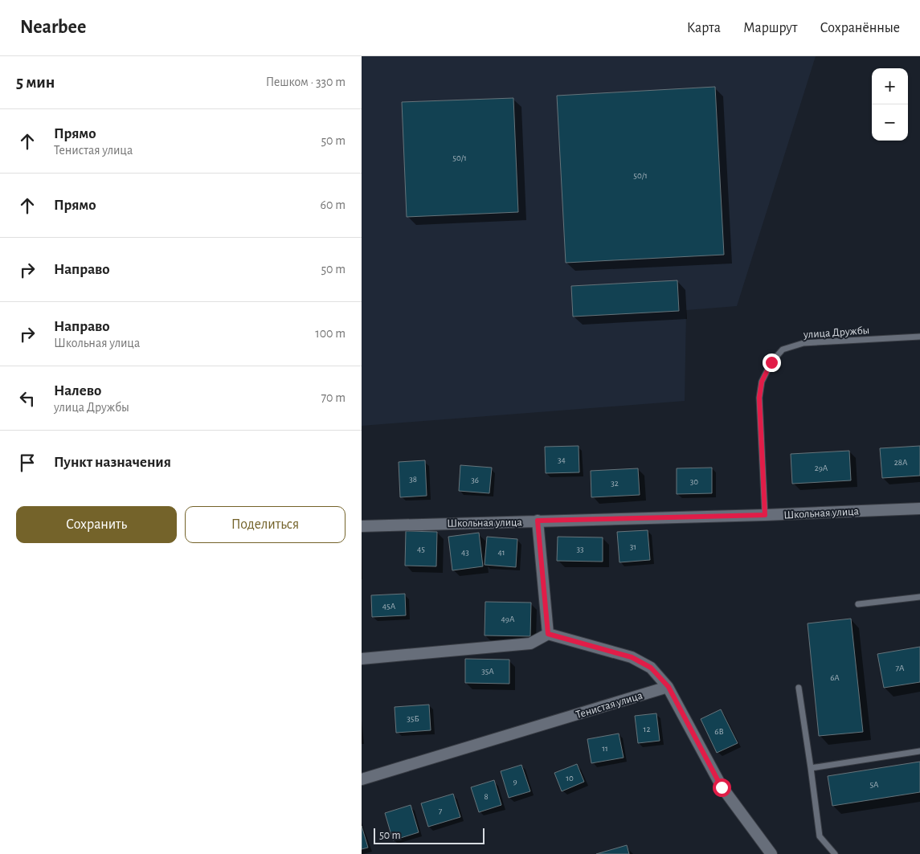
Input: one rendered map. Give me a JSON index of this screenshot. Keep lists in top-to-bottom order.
{
  "streets": {
    "street": ["Школьная улица", "Тенистая улица"],
    "lane": ["улица Дружбы"]
  },
  "crossings": [
    ["улица Дружбы", "Школьная улица"]
  ],
  "house_numbers": [
    "50/1",
    "50/1",
    "34",
    "28А",
    "29А",
    "38",
    "36",
    "30",
    "32",
    "31",
    "45",
    "33",
    "43",
    "41",
    "45А",
    "49А",
    "7А",
    "35А",
    "6А",
    "35Б",
    "12",
    "6В",
    "11",
    "10",
    "9",
    "5А",
    "8",
    "7"
  ],
  "scale_bar": "50 m",
  "page": {
    "header": "Nearbee",
    "nav": ["Карта", "Маршрут", "Сохранённые"],
    "heading": ["5 мин", "Пешком · 330 m"],
    "map_buttons": ["+", "−"],
    "list": [
      ["Прямо", "Тенистая улица", "50 m"],
      ["Прямо", "60 m"],
      ["Направо", "50 m"],
      ["Направо", "Школьная улица", "100 m"],
      ["Налево", "улица Дружбы", "70 m"],
      "Пункт назначения"
    ],
    "buttons": ["Сохранить", "Поделиться"],
    "scale": "50 m"
  }
}
